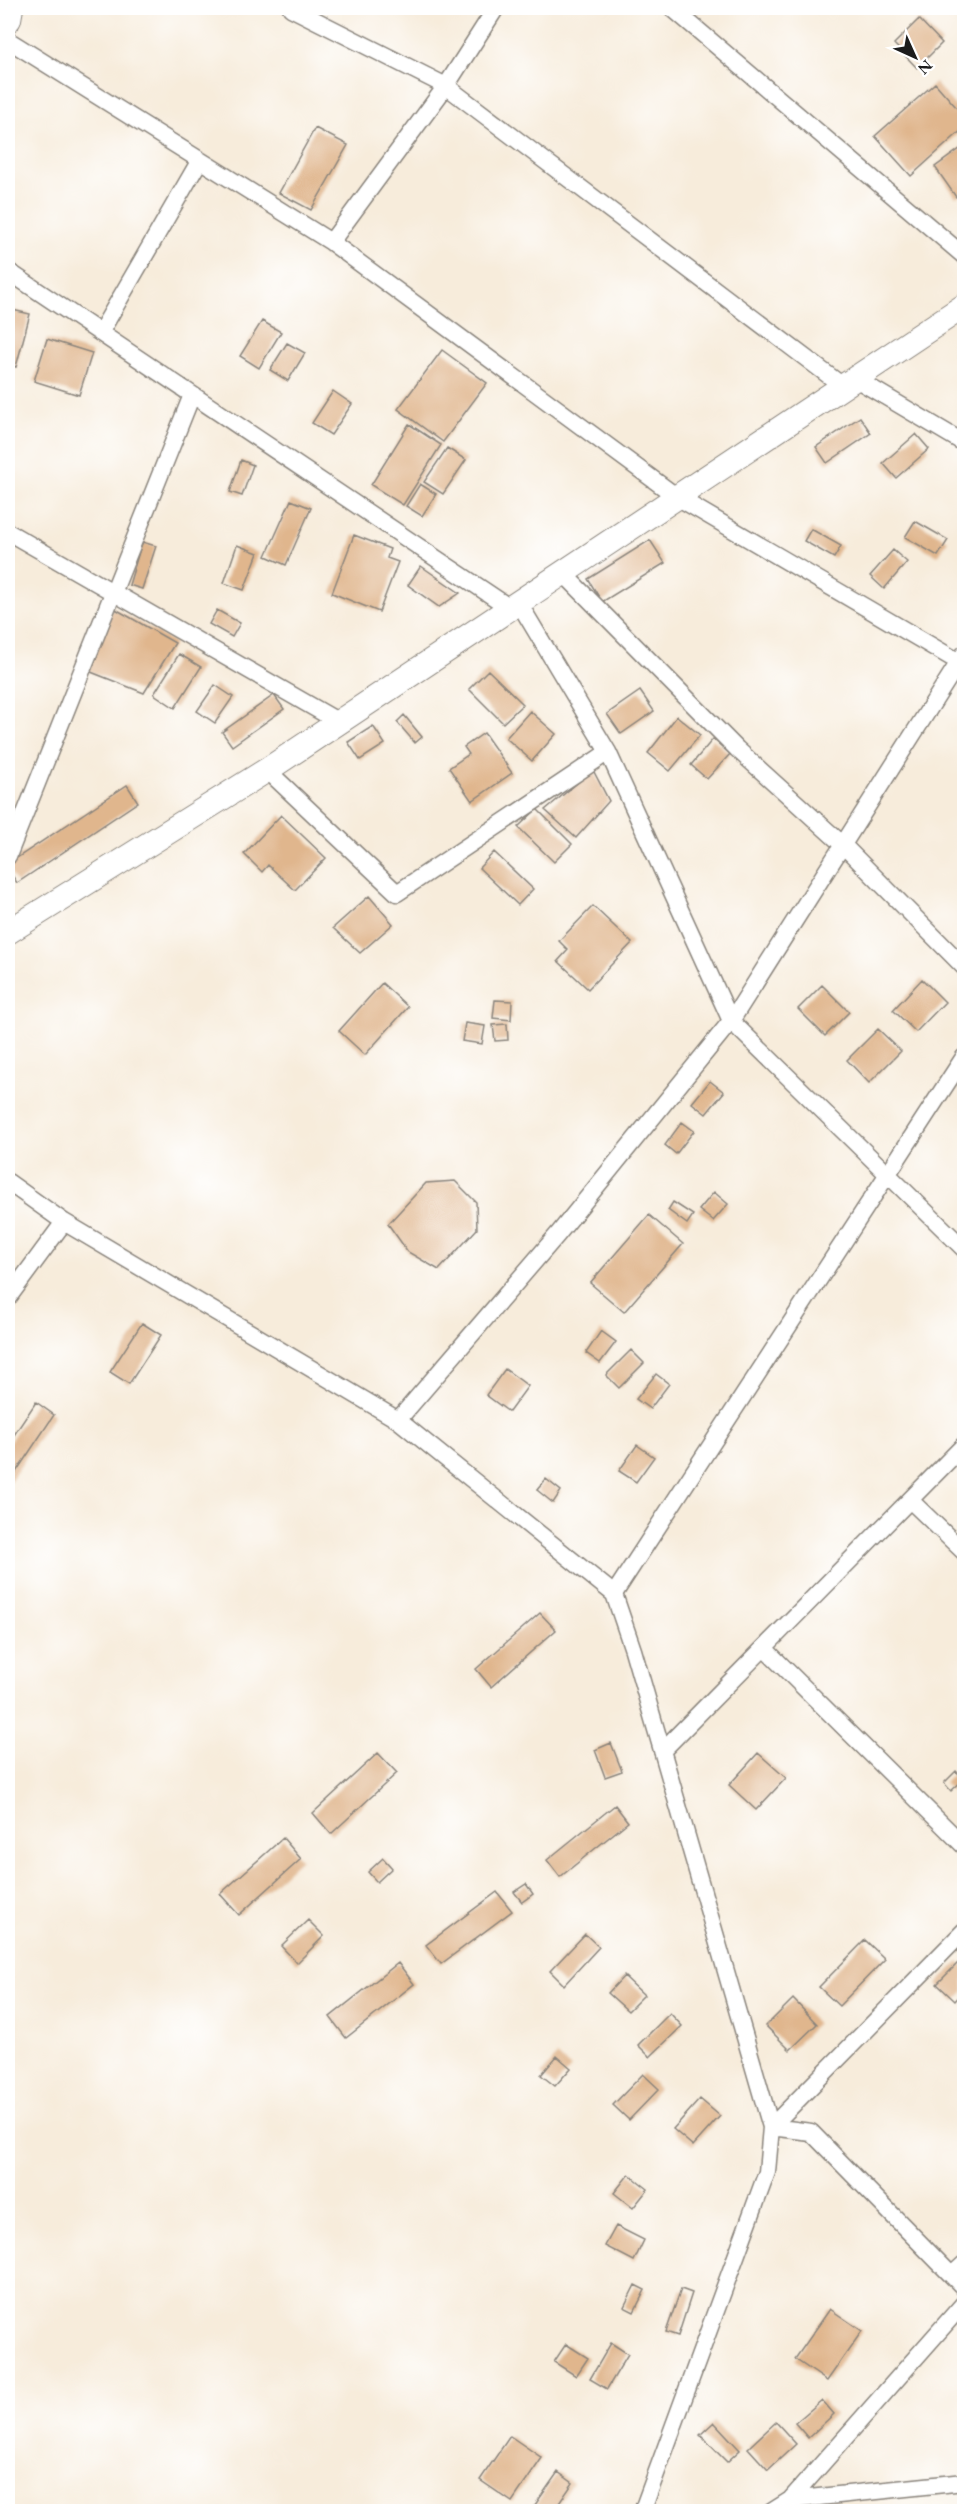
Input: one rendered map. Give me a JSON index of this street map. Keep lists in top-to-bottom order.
{
  "north": "bottom right"
}
